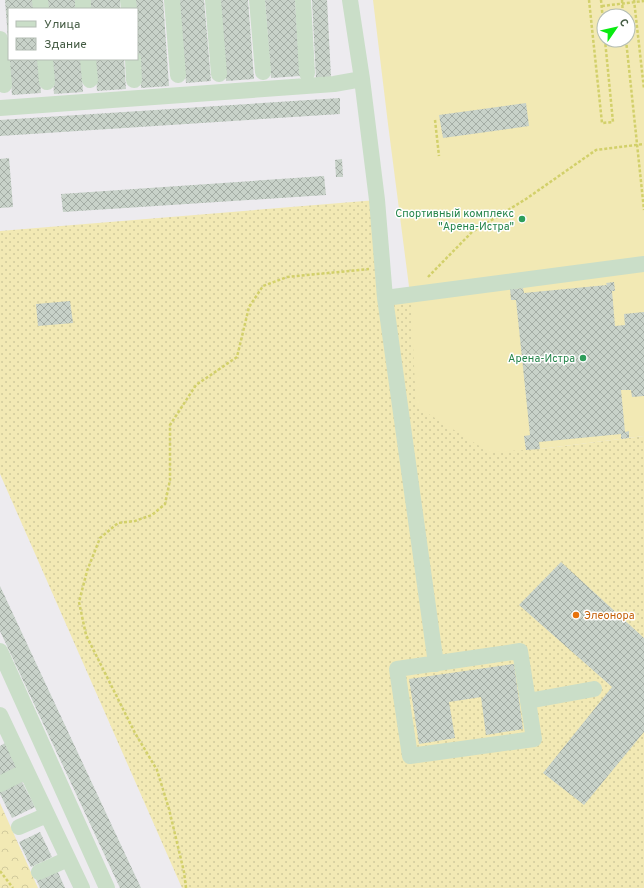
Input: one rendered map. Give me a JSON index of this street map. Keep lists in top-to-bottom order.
{
  "places": ["Спортивный комплекс \"Арена-Истра\"", "Арена-Истра", "Элеонора"],
  "legend": ["Улица", "Здание"],
  "north": "top right"
}
